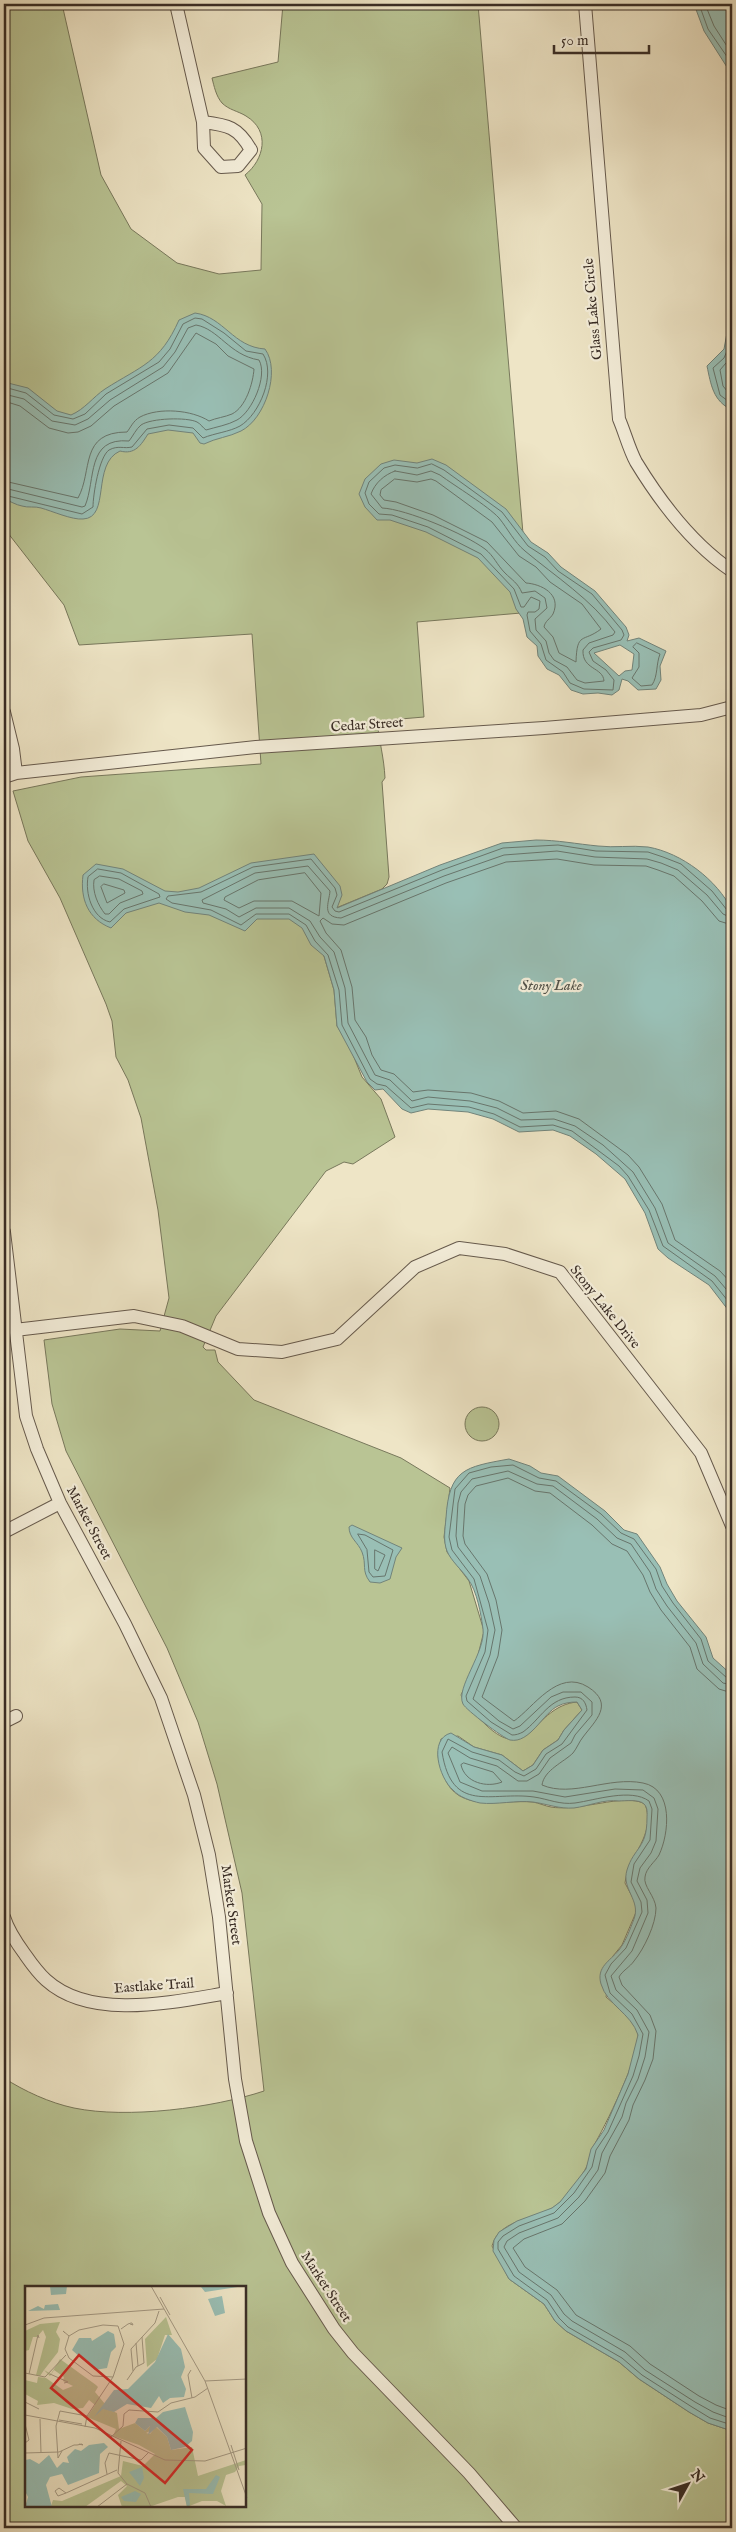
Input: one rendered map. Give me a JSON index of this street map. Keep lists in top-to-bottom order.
{
  "streets": {
    "street": [
      "Glass Lake Circle",
      "Cedar Street",
      "Stony Lake Drive",
      "Market Street",
      "Eastlake Trail"
    ]
  },
  "crossings": [
    ["Stony Lake Drive", "Market Street"],
    ["Market Street", "Eastlake Trail"]
  ],
  "water": ["Stony Lake"],
  "scale_bar": "50 m",
  "north": "top right"
}
